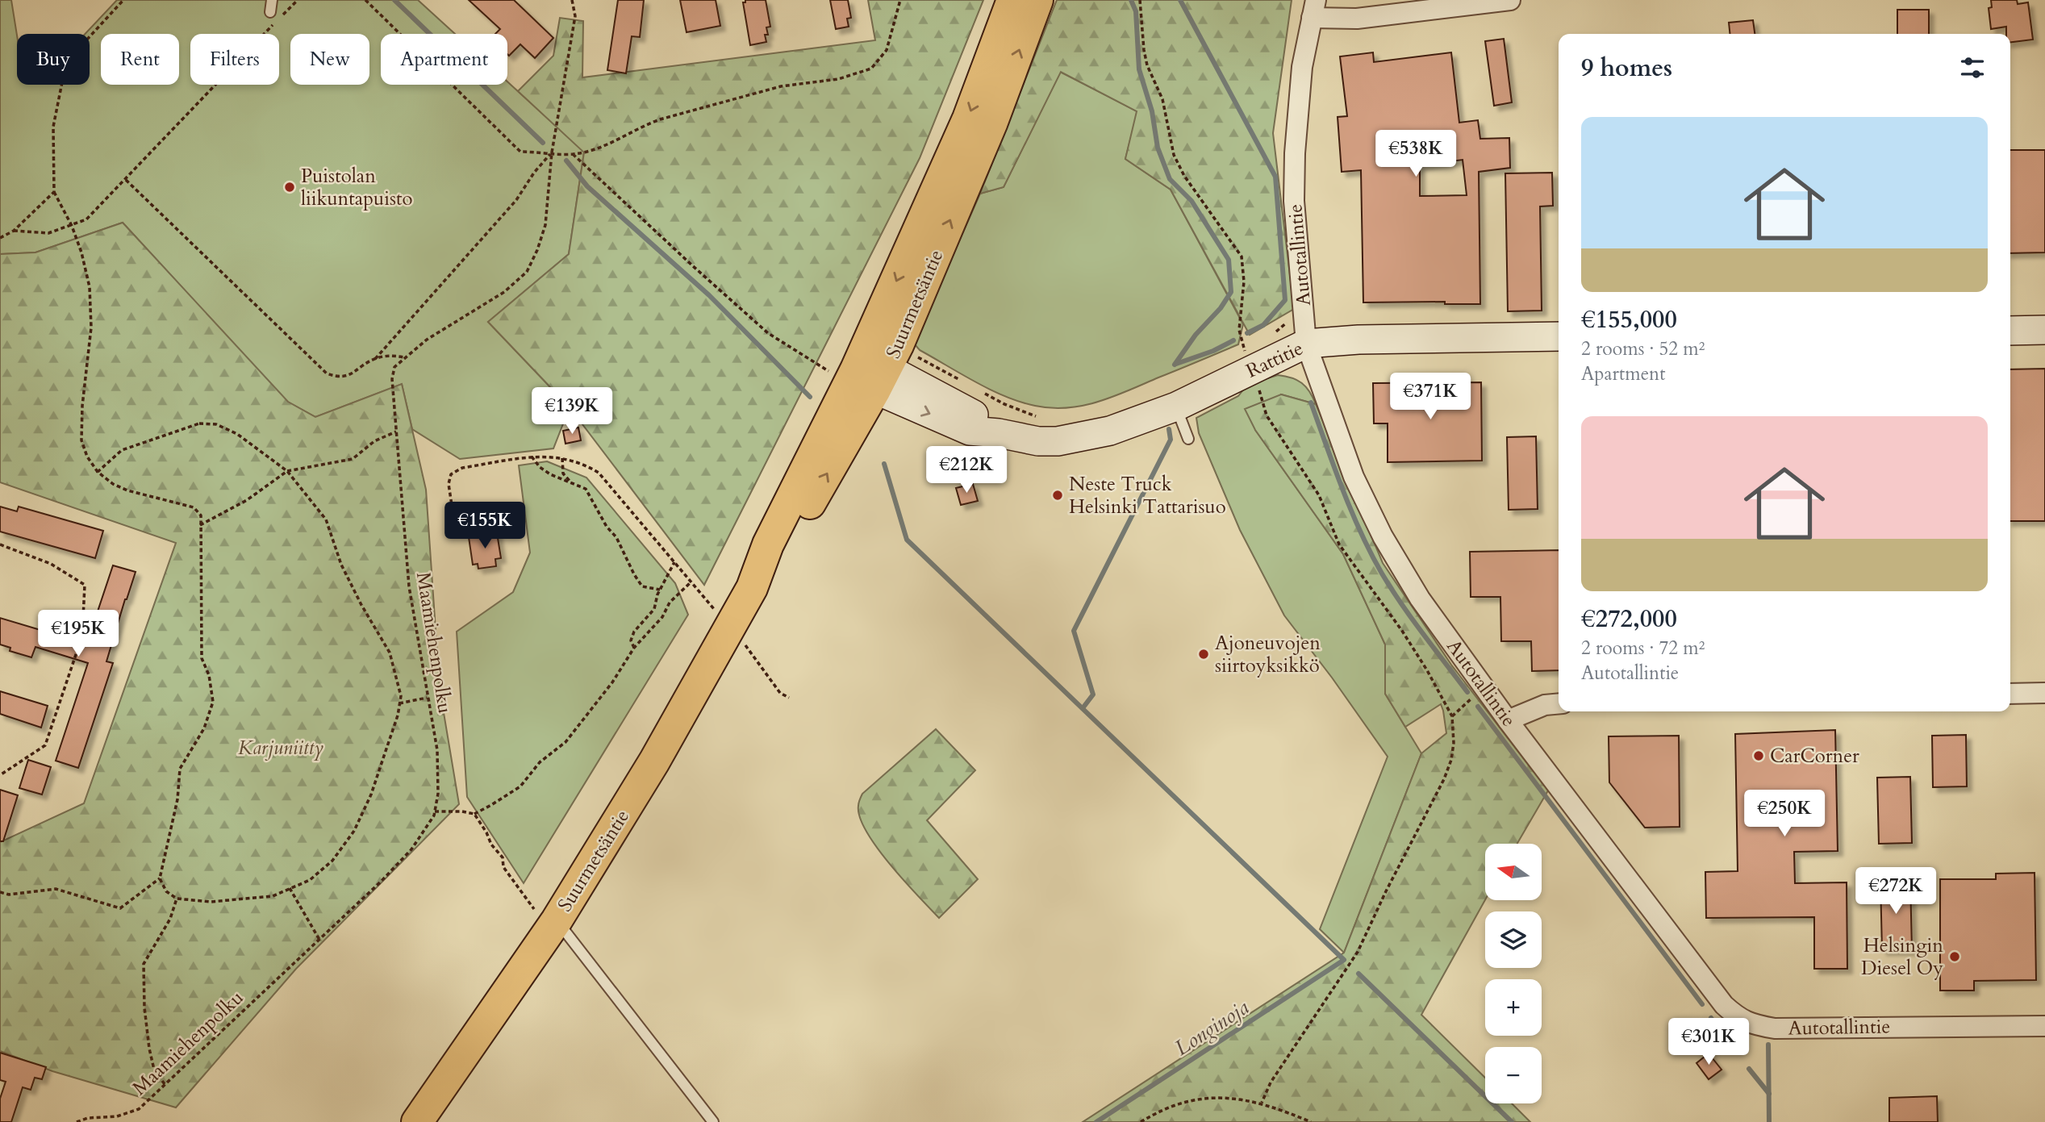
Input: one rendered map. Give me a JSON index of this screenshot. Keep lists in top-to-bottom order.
{
  "streets": {
    "main road": ["Suurmetsäntie"],
    "street": ["Autotallintie", "Rattitie"],
    "path": ["Maamiehenpolku"]
  },
  "crossings": [
    ["Autotallintie", "Rattitie"],
    ["Suurmetsäntie", "Rattitie"]
  ],
  "water": ["Longinoja"],
  "parks": ["Karjuniitty"],
  "places": [
    "Puistolan liikuntapuisto",
    "Neste Truck Helsinki Tattarisuo",
    "Ajoneuvojen siirtoyksikkö",
    "CarCorner",
    "Helsingin Diesel Oy"
  ],
  "north": "left",
  "page": {
    "chip": [
      "Buy",
      "Rent",
      "Filters",
      "New",
      "Apartment"
    ],
    "heading": "9 homes",
    "list": [
      {
        "name": "€155,000",
        "note": "2 rooms · 52 m² · Apartment"
      },
      {
        "name": "€272,000",
        "note": "2 rooms · 72 m² · Autotallintie"
      }
    ],
    "price": [
      "€538K",
      "€371K",
      "€139K",
      "€212K",
      "€155K",
      "€195K",
      "€250K",
      "€272K",
      "€301K"
    ],
    "map_buttons": ["+", "−"]
  }
}
